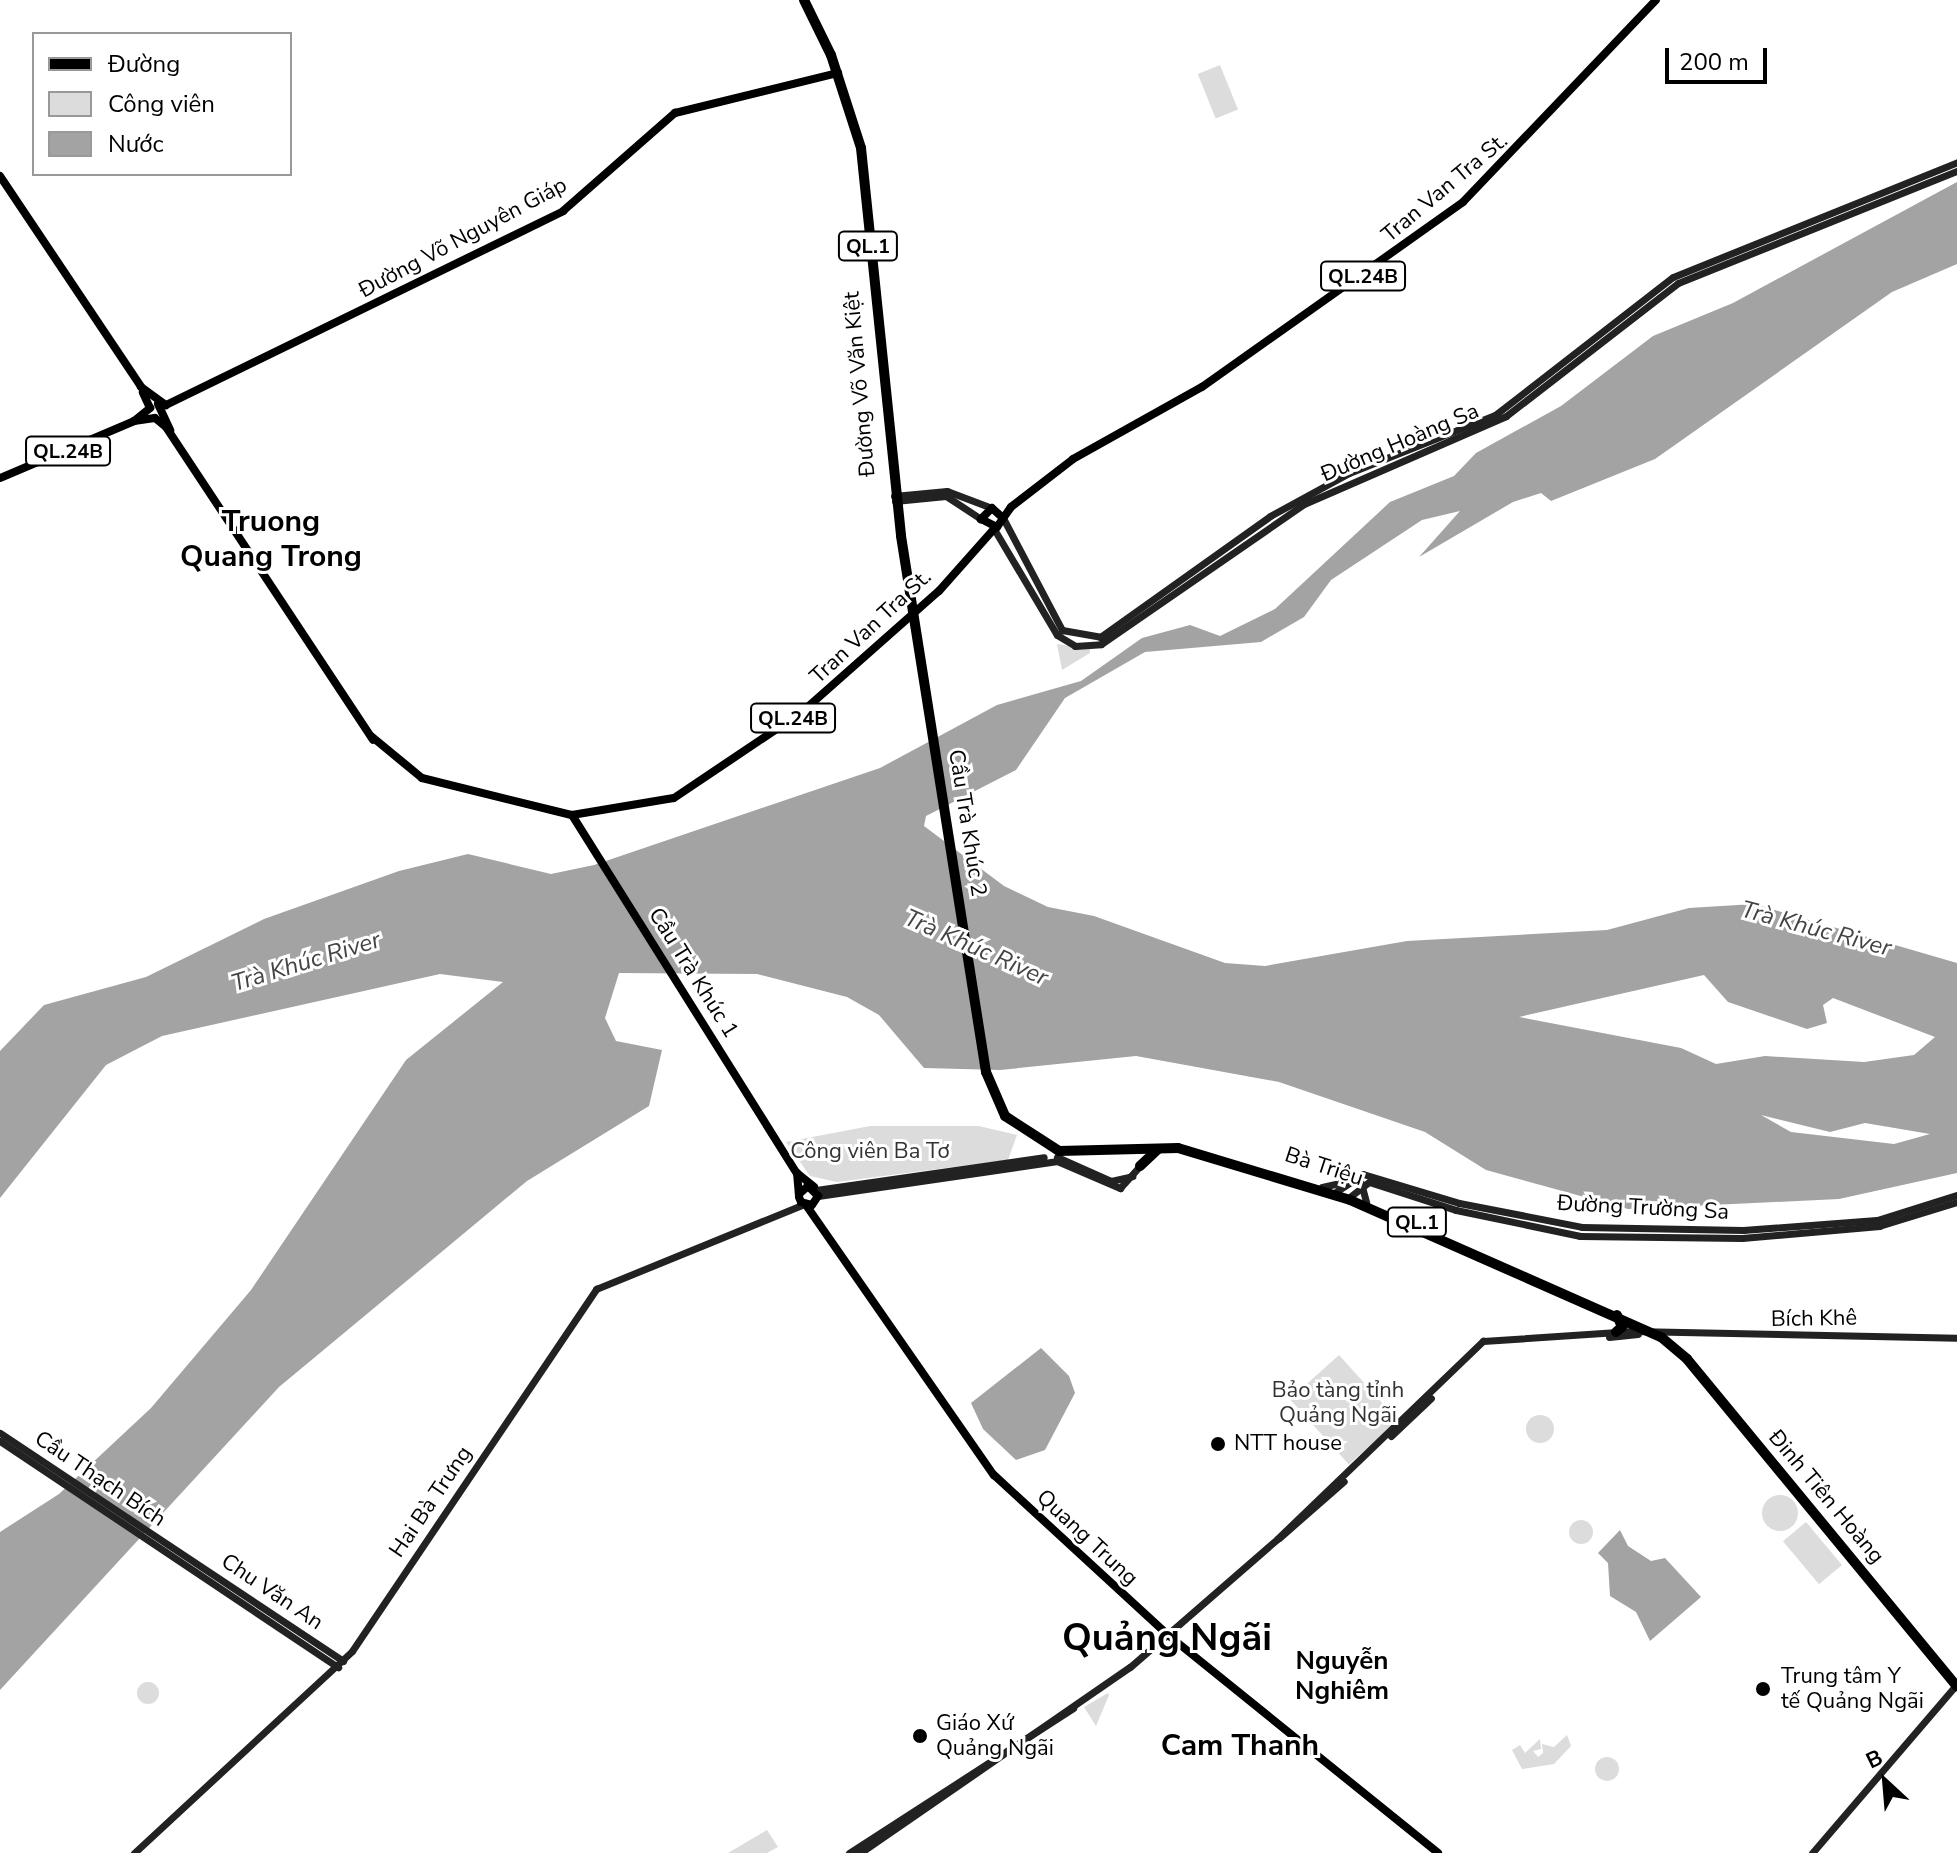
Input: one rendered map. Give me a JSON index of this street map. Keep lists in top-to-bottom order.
{
  "streets": {
    "highway": [
      "QL.1",
      "Đường Võ Văn Kiệt",
      "Cầu Trà Khúc 2",
      "Bà Triệu",
      "Đinh Tiên Hoàng"
    ],
    "main road": [
      "Tran Van Tra St.",
      "Đường Võ Nguyên Giáp",
      "QL.24B",
      "Đường Hoàng Sa",
      "Cầu Trà Khúc 1",
      "Đường Trường Sa",
      "Bích Khê",
      "Cầu Thạch Bích",
      "Hai Bà Trưng",
      "Quang Trung",
      "Chu Văn An"
    ]
  },
  "crossings": [
    ["Tran Van Tra St.", "QL.24B"],
    ["Tran Van Tra St.", "Đường Hoàng Sa"],
    ["Tran Van Tra St.", "Cầu Trà Khúc 1"],
    ["Đường Võ Nguyên Giáp", "QL.24B"],
    ["Đường Võ Nguyên Giáp", "Đường Võ Văn Kiệt"],
    ["QL.24B", "Cầu Trà Khúc 1"],
    ["Đường Võ Văn Kiệt", "Cầu Trà Khúc 2"],
    ["Cầu Trà Khúc 2", "Bà Triệu"],
    ["Bà Triệu", "Bích Khê"],
    ["Bà Triệu", "Đinh Tiên Hoàng"],
    ["Bích Khê", "Đinh Tiên Hoàng"],
    ["Cầu Thạch Bích", "Chu Văn An"],
    ["Hai Bà Trưng", "Quang Trung"],
    ["Hai Bà Trưng", "Chu Văn An"]
  ],
  "districts": [
    "Truong Quang Trong",
    "Quảng Ngãi",
    "Nguyễn Nghiêm",
    "Cam Thanh"
  ],
  "water": ["Trà Khúc River"],
  "parks": ["Công viên Ba Tơ", "Bảo tàng tỉnh Quảng Ngãi"],
  "places": ["NTT house", "Trung tâm Y tế Quảng Ngãi", "Giáo Xứ Quảng Ngãi"],
  "legend": ["Đường", "Công viên", "Nước"],
  "scale_bar": "200 m",
  "north": "top left"
}
